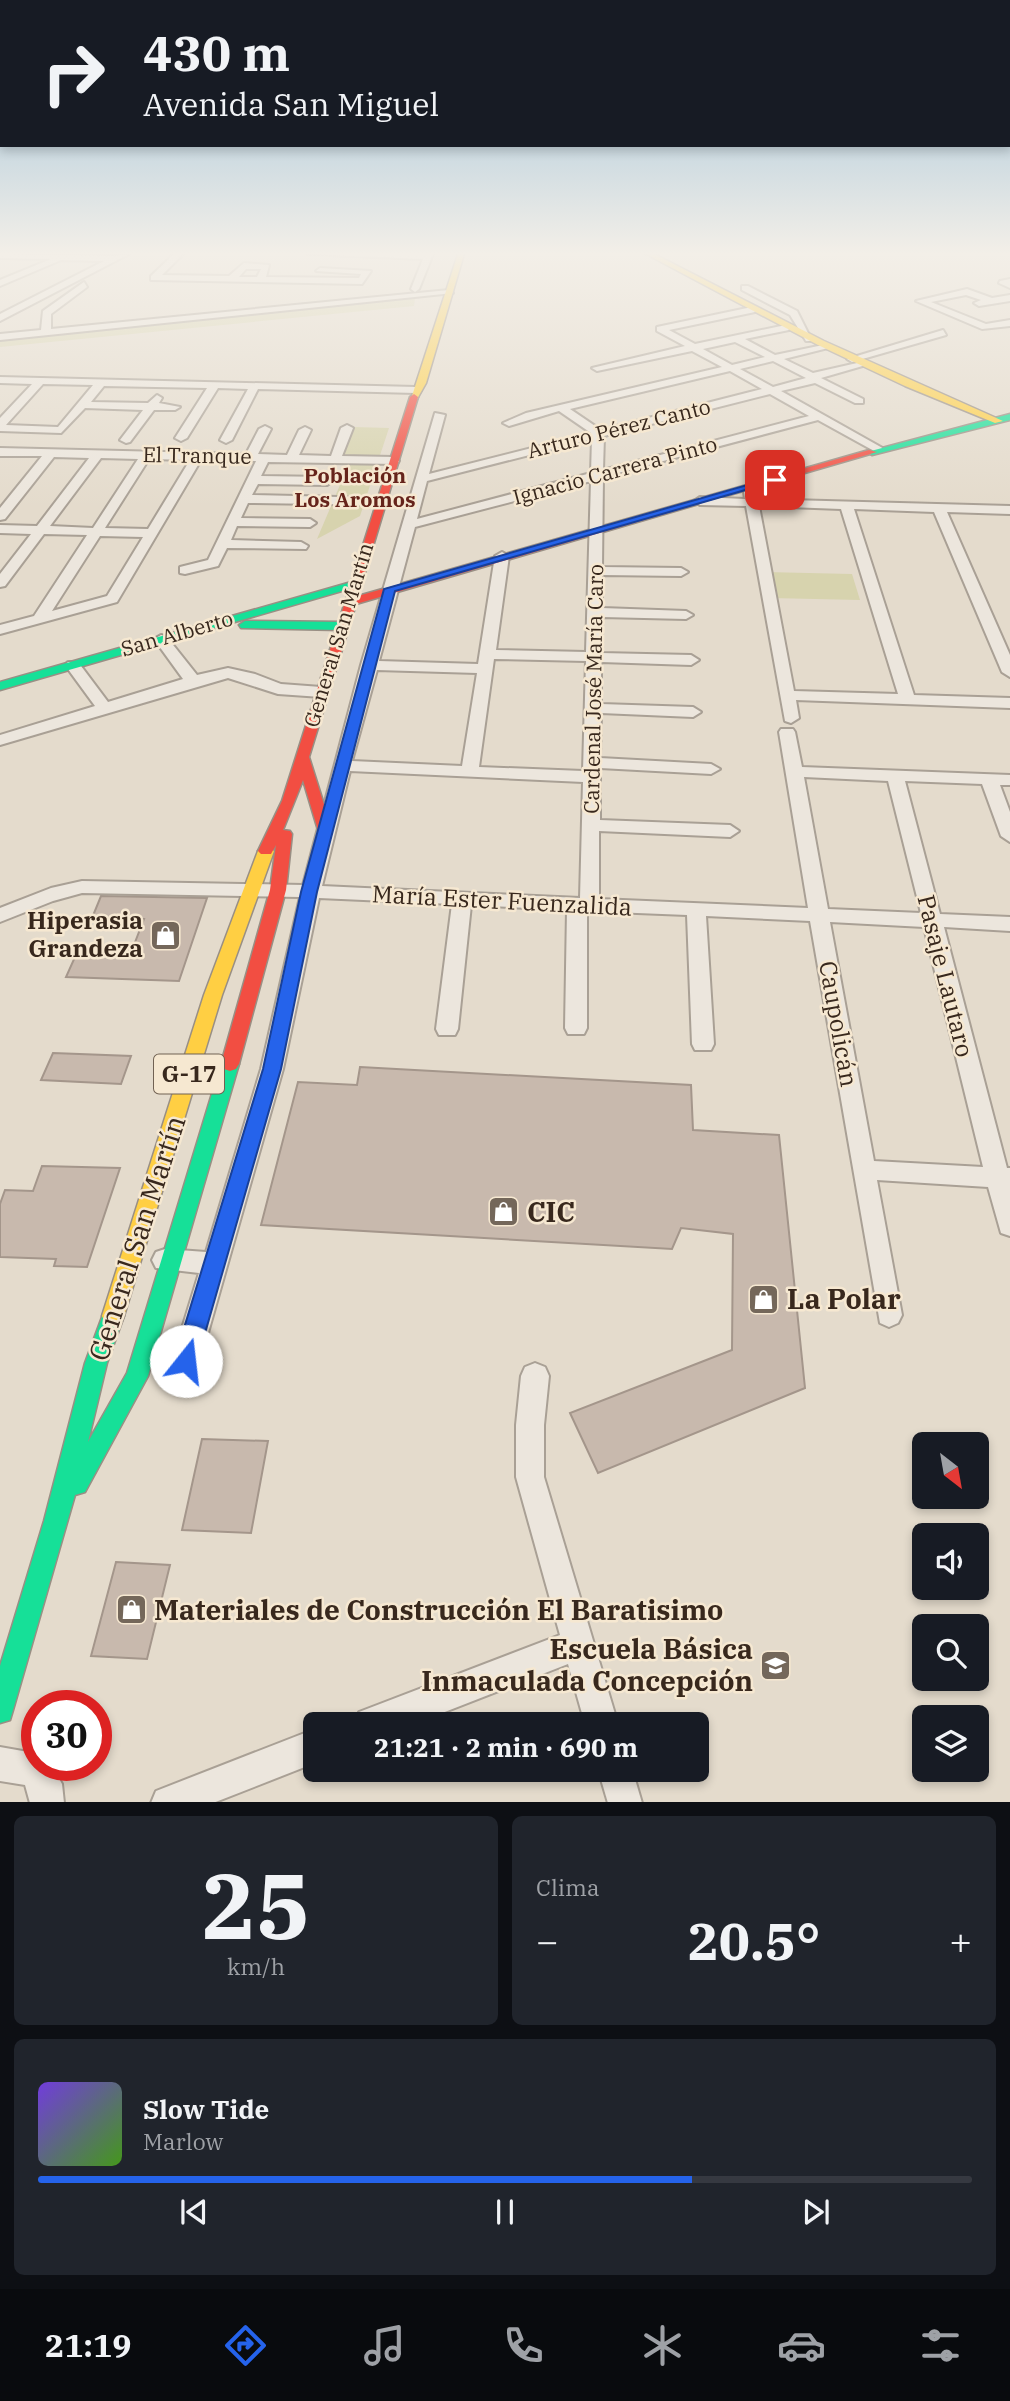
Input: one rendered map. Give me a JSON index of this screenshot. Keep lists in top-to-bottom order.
{
  "streets": {
    "main road": ["San Alberto", "General San Martín", "G-17"],
    "street": [
      "Arturo Pérez Canto",
      "El Tranque",
      "Ignacio Carrera Pinto",
      "Cardenal José María Caro",
      "María Ester Fuenzalida",
      "Pasaje Lautaro",
      "Caupolicán"
    ]
  },
  "crossings": [
    ["Arturo Pérez Canto", "Ignacio Carrera Pinto"],
    ["Arturo Pérez Canto", "Cardenal José María Caro"],
    ["El Tranque", "General San Martín"],
    ["Ignacio Carrera Pinto", "Cardenal José María Caro"],
    ["San Alberto", "General San Martín"],
    ["General San Martín", "María Ester Fuenzalida"],
    ["Cardenal José María Caro", "María Ester Fuenzalida"],
    ["María Ester Fuenzalida", "Pasaje Lautaro"],
    ["María Ester Fuenzalida", "Caupolicán"]
  ],
  "districts": ["Población Los Aromos"],
  "places": {
    "shop": [
      "Hiperasia Grandeza",
      "CIC",
      "La Polar",
      "Materiales de Construcción El Baratisimo"
    ],
    "school or university": ["Escuela Básica Inmaculada Concepción"]
  },
  "north": "bottom right",
  "page": {
    "turn": ["430 m", "Avenida San Miguel"],
    "limit": "30",
    "trip": "21:21 · 2 min · 690 m",
    "tile": [
      ["25", "km/h"],
      "Clima"
    ],
    "heat": ["−", "20.5°", "+"],
    "song": ["Slow Tide", "Marlow"],
    "tabs": "21:19"
  }
}
